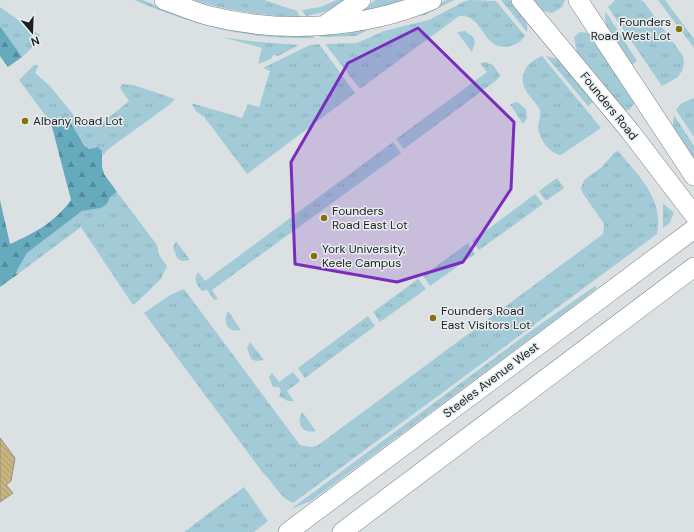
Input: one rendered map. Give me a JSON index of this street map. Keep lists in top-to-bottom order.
{
  "streets": {
    "main road": ["Founders Road", "Steeles Avenue West"]
  },
  "places": [
    "Founders Road West Lot",
    "Albany Road Lot",
    "Founders Road East Lot",
    "York University, Keele Campus",
    "Founders Road East Visitors Lot"
  ],
  "north": "bottom"
}
